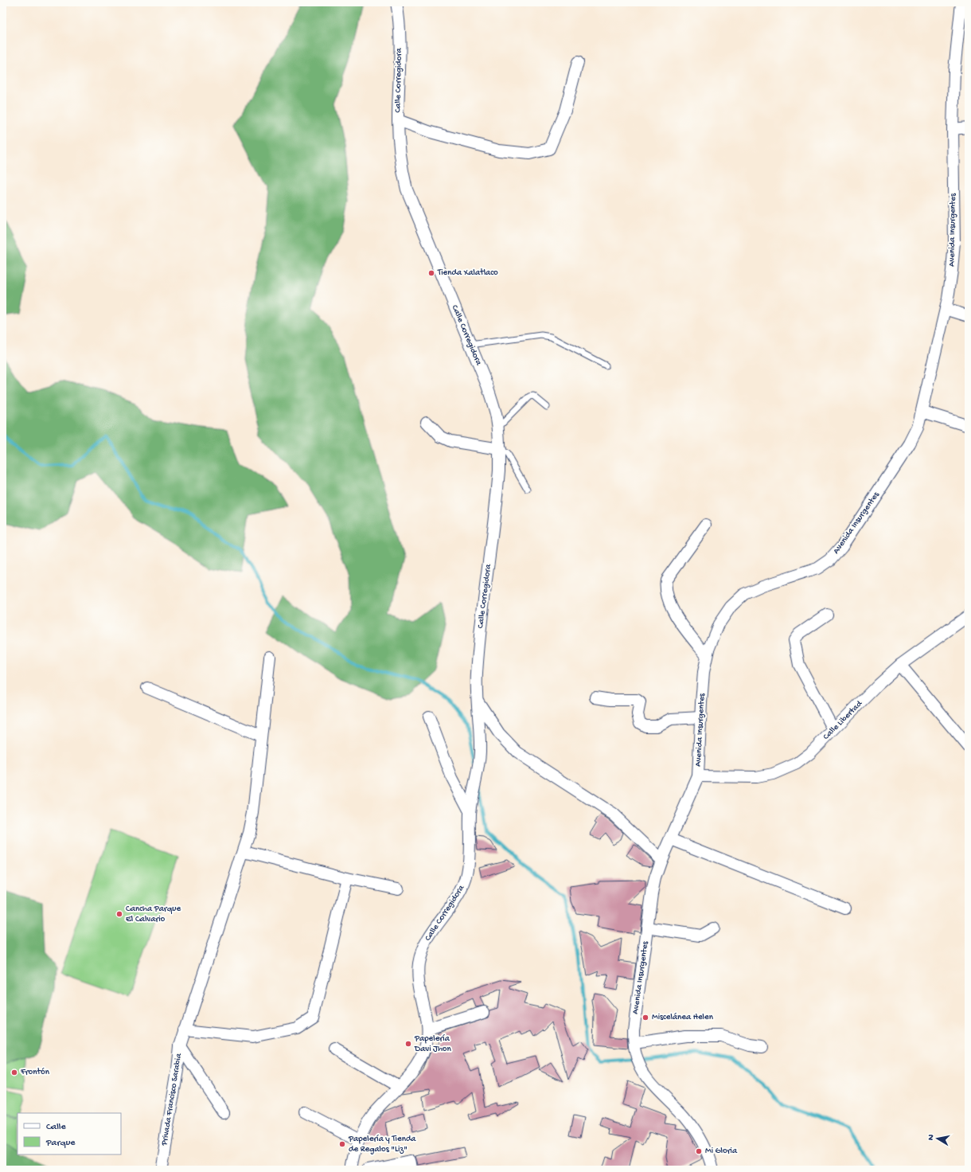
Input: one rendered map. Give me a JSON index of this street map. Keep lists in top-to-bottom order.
{
  "streets": {
    "street": [
      "Calle Corregidora",
      "Avenida Insurgentes",
      "Calle Libertad",
      "Privada Francisco Sarabia"
    ]
  },
  "crossings": [
    ["Avenida Insurgentes", "Calle Libertad"]
  ],
  "places": [
    "Tienda Xalatlaco",
    "Cancha Parque El Calvario",
    "Miscelánea Helen",
    "Papelería Davi Jhon",
    "Frontón",
    "Papelería y Tienda de Regalos \"Liz\"",
    "Mi Gloria"
  ],
  "legend": ["Calle", "Parque"],
  "north": "left"
}
